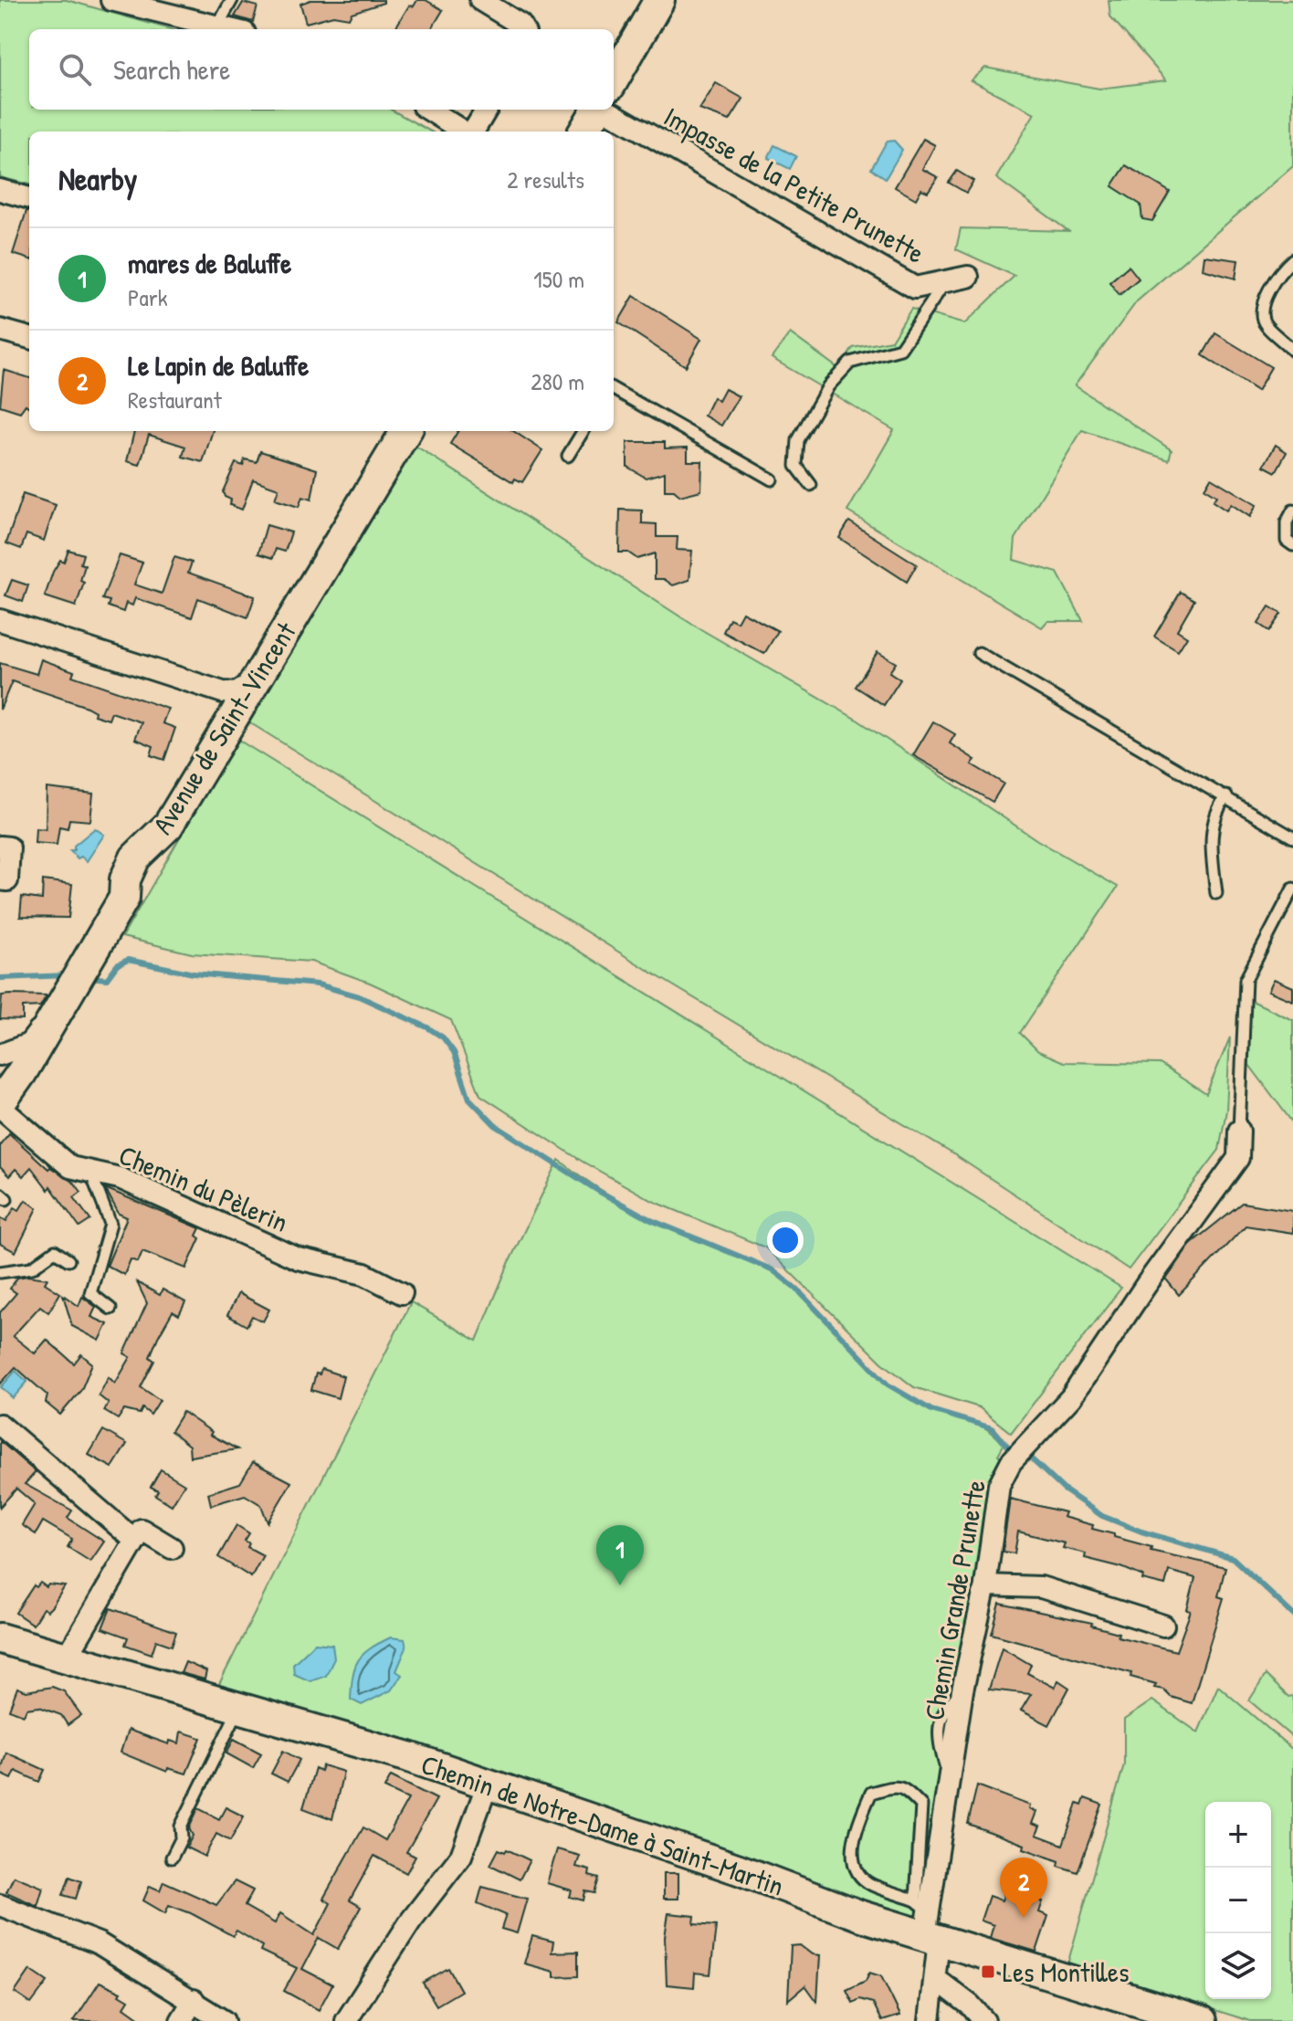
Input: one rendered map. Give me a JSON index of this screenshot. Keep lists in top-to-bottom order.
{
  "streets": {
    "street": [
      "Impasse de la Petite Prunette",
      "Avenue de Saint-Vincent",
      "Chemin du Pèlerin",
      "Chemin Grande Prunette",
      "Chemin de Notre-Dame à Saint-Martin"
    ]
  },
  "crossings": [
    ["Avenue de Saint-Vincent", "Chemin du Pèlerin"],
    ["Chemin Grande Prunette", "Chemin de Notre-Dame à Saint-Martin"]
  ],
  "places": {
    "transit": ["Les Montilles"]
  },
  "page": {
    "search": "Search here",
    "heading": ["Nearby", "2 results"],
    "list": [
      {
        "mark": "1",
        "name": "mares de Baluffe",
        "note": "Park",
        "value": "150 m"
      },
      {
        "mark": "2",
        "name": "Le Lapin de Baluffe",
        "note": "Restaurant",
        "value": "280 m"
      }
    ],
    "pins": ["1", "2"],
    "map_buttons": ["+", "−"]
  }
}
